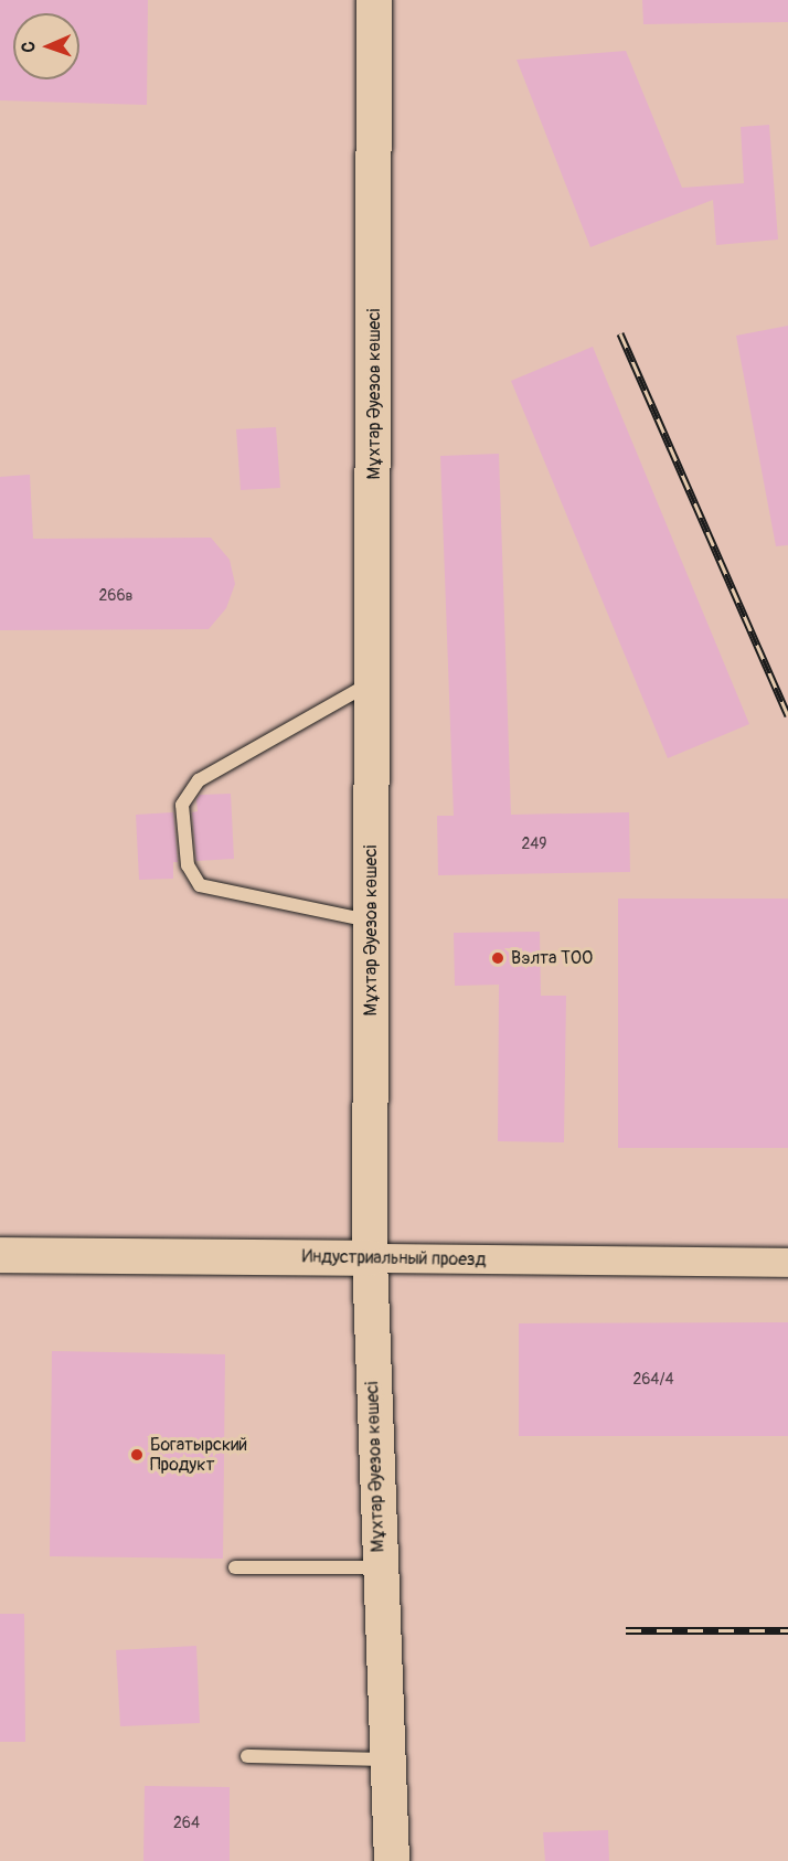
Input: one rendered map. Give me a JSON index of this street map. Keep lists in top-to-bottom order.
{
  "streets": {
    "street": ["Мұхтар Әуезов көшесі", "Индустриальный проезд"]
  },
  "crossings": [
    ["Мұхтар Әуезов көшесі", "Индустриальный проезд"]
  ],
  "places": ["Вэлта ТОО", "Богатырский Продукт"],
  "house_numbers": [
    "266в",
    "249",
    "264/4",
    "264"
  ],
  "north": "left"
}
